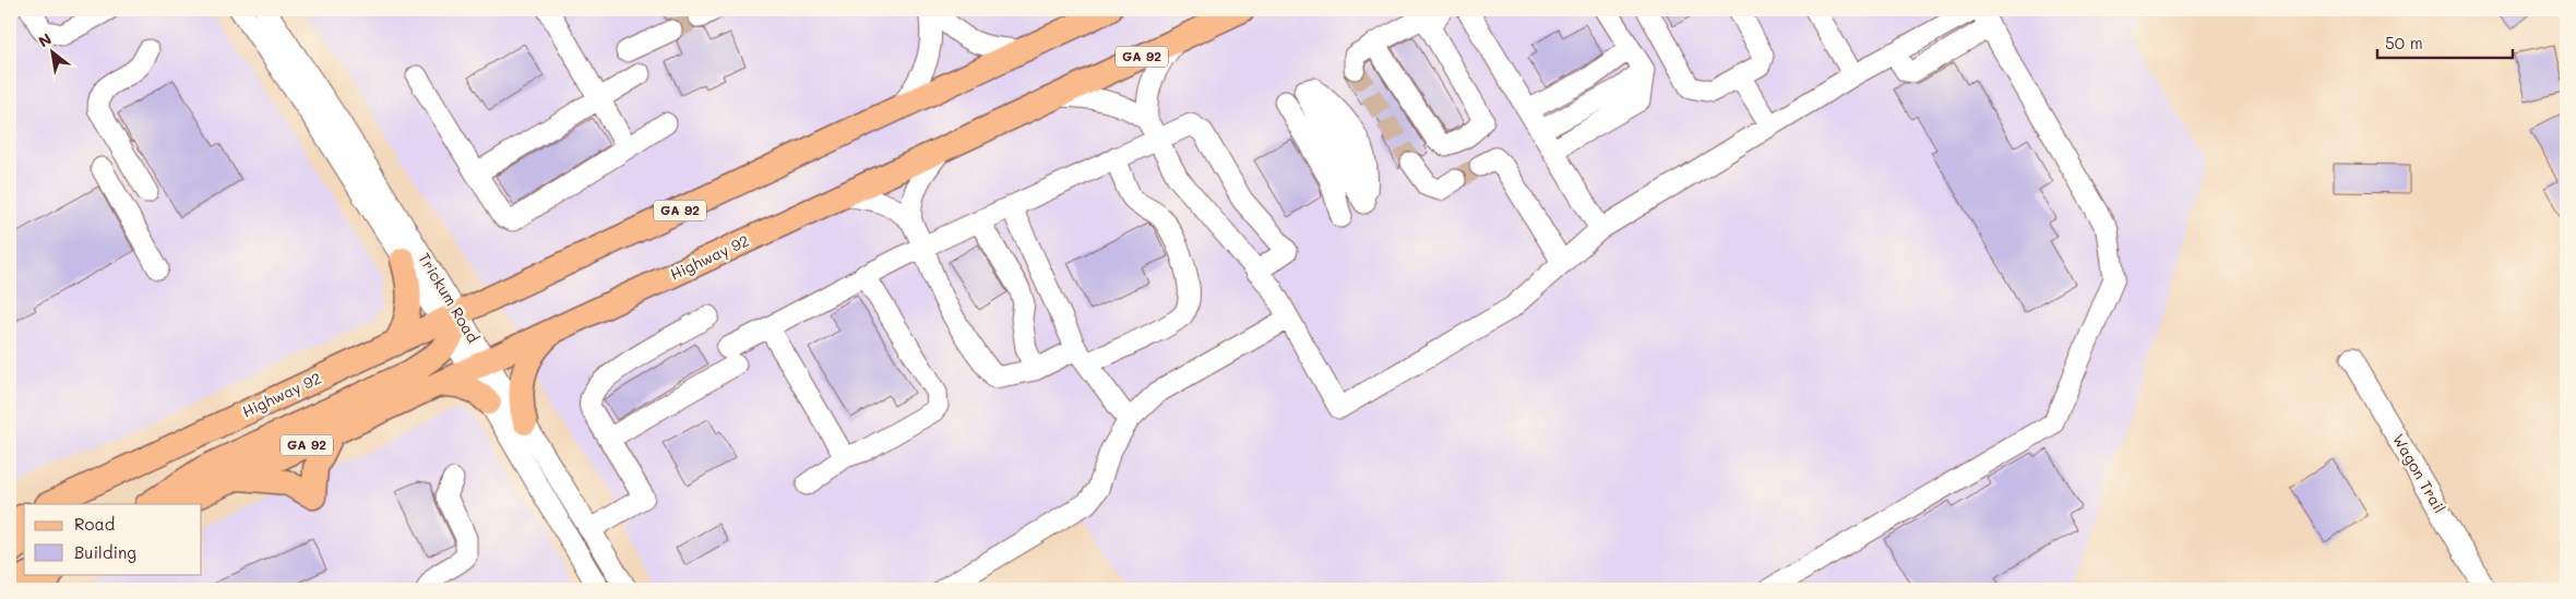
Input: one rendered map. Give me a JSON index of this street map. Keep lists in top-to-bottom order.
{
  "streets": {
    "main road": ["GA 92", "Highway 92"],
    "street": ["Trickum Road", "Wagon Trail"]
  },
  "crossings": [
    ["Highway 92", "Trickum Road"]
  ],
  "legend": ["Road", "Building"],
  "scale_bar": "50 m",
  "north": "top left"
}
